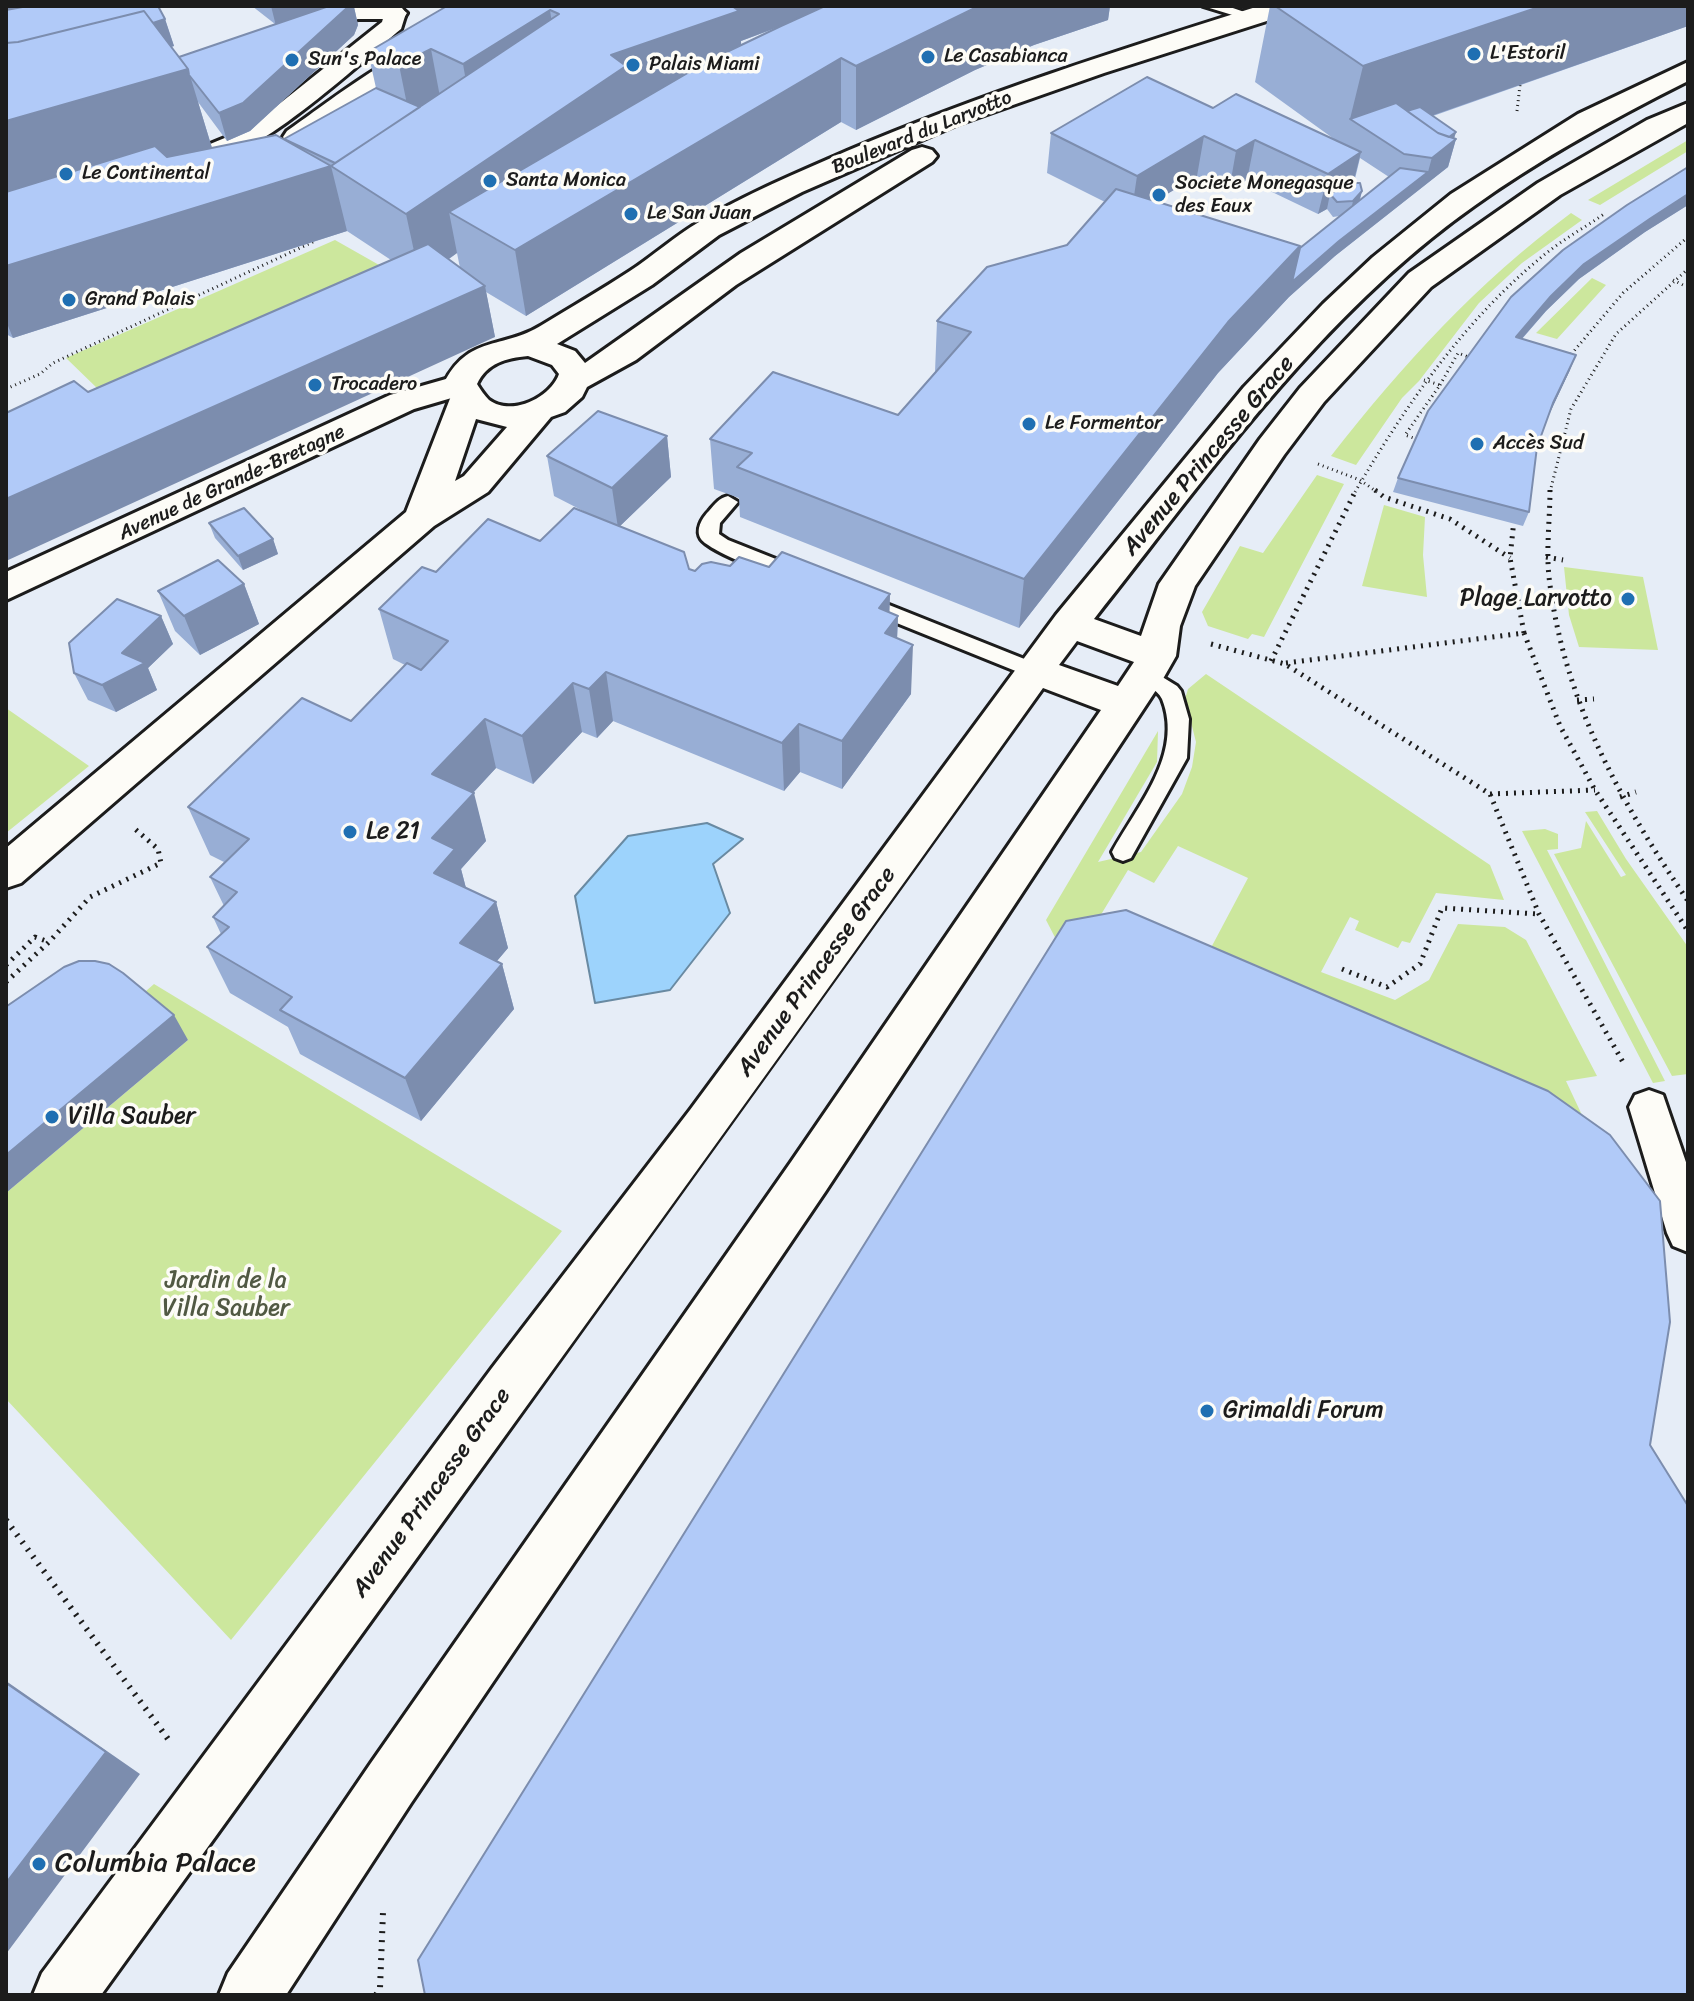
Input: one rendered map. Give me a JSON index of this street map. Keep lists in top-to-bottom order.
{
  "streets": {
    "street": ["Boulevard du Larvotto", "Avenue Princesse Grace", "Avenue de Grande-Bretagne"]
  },
  "crossings": [
    ["Boulevard du Larvotto", "Avenue de Grande-Bretagne"]
  ],
  "parks": ["Jardin de la Villa Sauber"],
  "places": [
    "L'Estoril",
    "Le Casabianca",
    "Sun's Palace",
    "Palais Miami",
    "Le Continental",
    "Santa Monica",
    "Societe Monegasque des Eaux",
    "Le San Juan",
    "Grand Palais",
    "Trocadero",
    "Le Formentor",
    "Accès Sud",
    "Plage Larvotto",
    "Le 21",
    "Villa Sauber",
    "Grimaldi Forum",
    "Columbia Palace"
  ]
}
